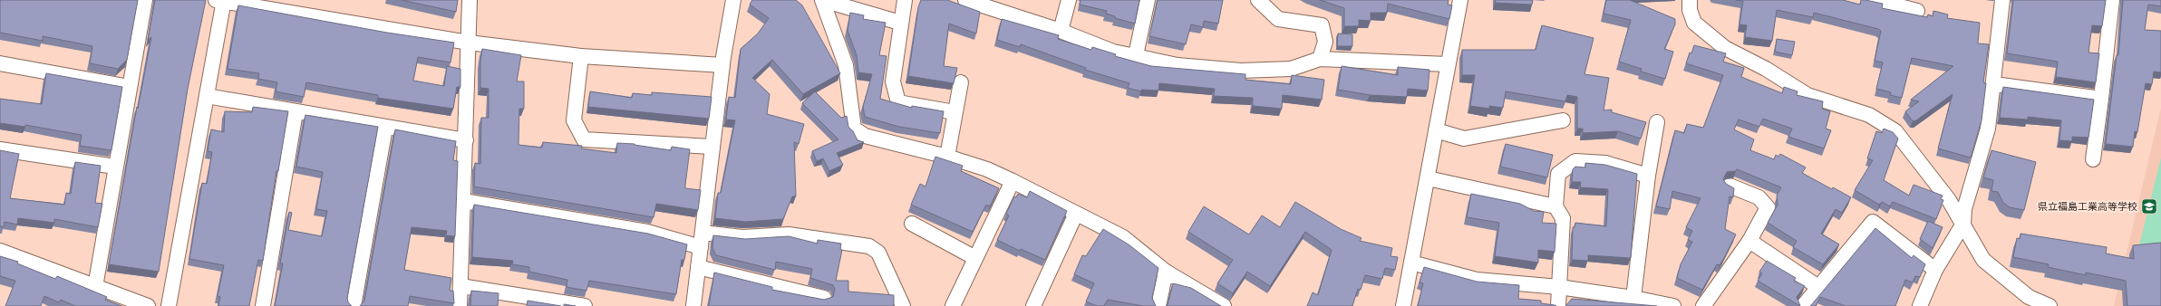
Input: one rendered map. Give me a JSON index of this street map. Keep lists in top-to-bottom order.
{
  "places": {
    "school or university": ["県立福島工業高等学校"]
  }
}
